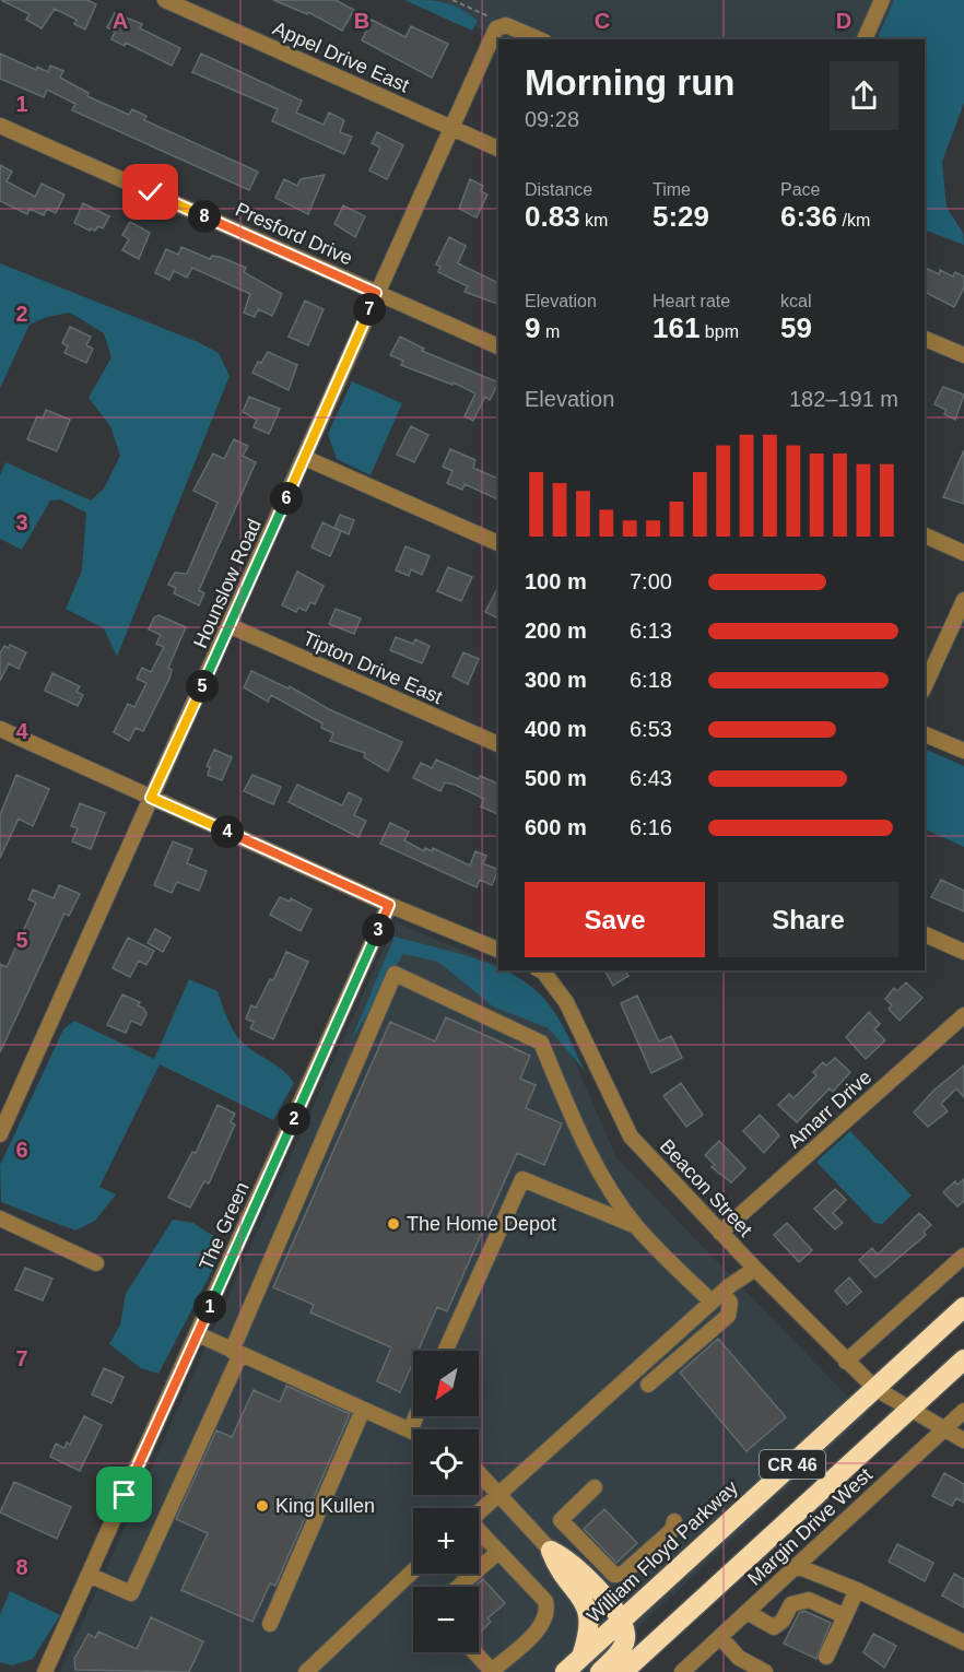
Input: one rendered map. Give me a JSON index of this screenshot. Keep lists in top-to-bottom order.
{
  "streets": {
    "highway": ["CR 46", "William Floyd Parkway"],
    "street": [
      "Appel Drive East",
      "Presford Drive",
      "Hounslow Road",
      "Tipton Drive East",
      "Amarr Drive",
      "Beacon Street",
      "The Green",
      "Margin Drive West"
    ]
  },
  "crossings": [
    ["Appel Drive East", "Hounslow Road"],
    ["Presford Drive", "Hounslow Road"],
    ["Hounslow Road", "Tipton Drive East"],
    ["Amarr Drive", "Beacon Street"],
    ["Beacon Street", "CR 46"],
    ["Beacon Street", "Margin Drive West"],
    ["Beacon Street", "William Floyd Parkway"]
  ],
  "places": ["The Home Depot", "King Kullen"],
  "north": "bottom left",
  "page": {
    "heading": ["Morning run", "09:28"],
    "stats": [
      ["Distance", "0.83 km"],
      ["Time", "5:29"],
      ["Pace", "6:36 /km"],
      ["Elevation", "9 m"],
      ["Heart rate", "161 bpm"],
      ["kcal", "59"]
    ],
    "pins": [
      "8",
      "7",
      "6",
      "5",
      "4",
      "3",
      "2",
      "1"
    ],
    "chart": ["Elevation", "182–191 m"],
    "list": [
      {
        "name": "100 m",
        "note": "7:00"
      },
      {
        "name": "200 m",
        "note": "6:13"
      },
      {
        "name": "300 m",
        "note": "6:18"
      },
      {
        "name": "400 m",
        "note": "6:53"
      },
      {
        "name": "500 m",
        "note": "6:43"
      },
      {
        "name": "600 m",
        "note": "6:16"
      }
    ],
    "buttons": ["Save", "Share"],
    "map_buttons": ["+", "−"]
  },
  "grid": {
    "columns": [
      "A",
      "B",
      "C",
      "D"
    ],
    "rows": [
      "1",
      "2",
      "3",
      "4",
      "5",
      "6",
      "7",
      "8"
    ]
  }
}
